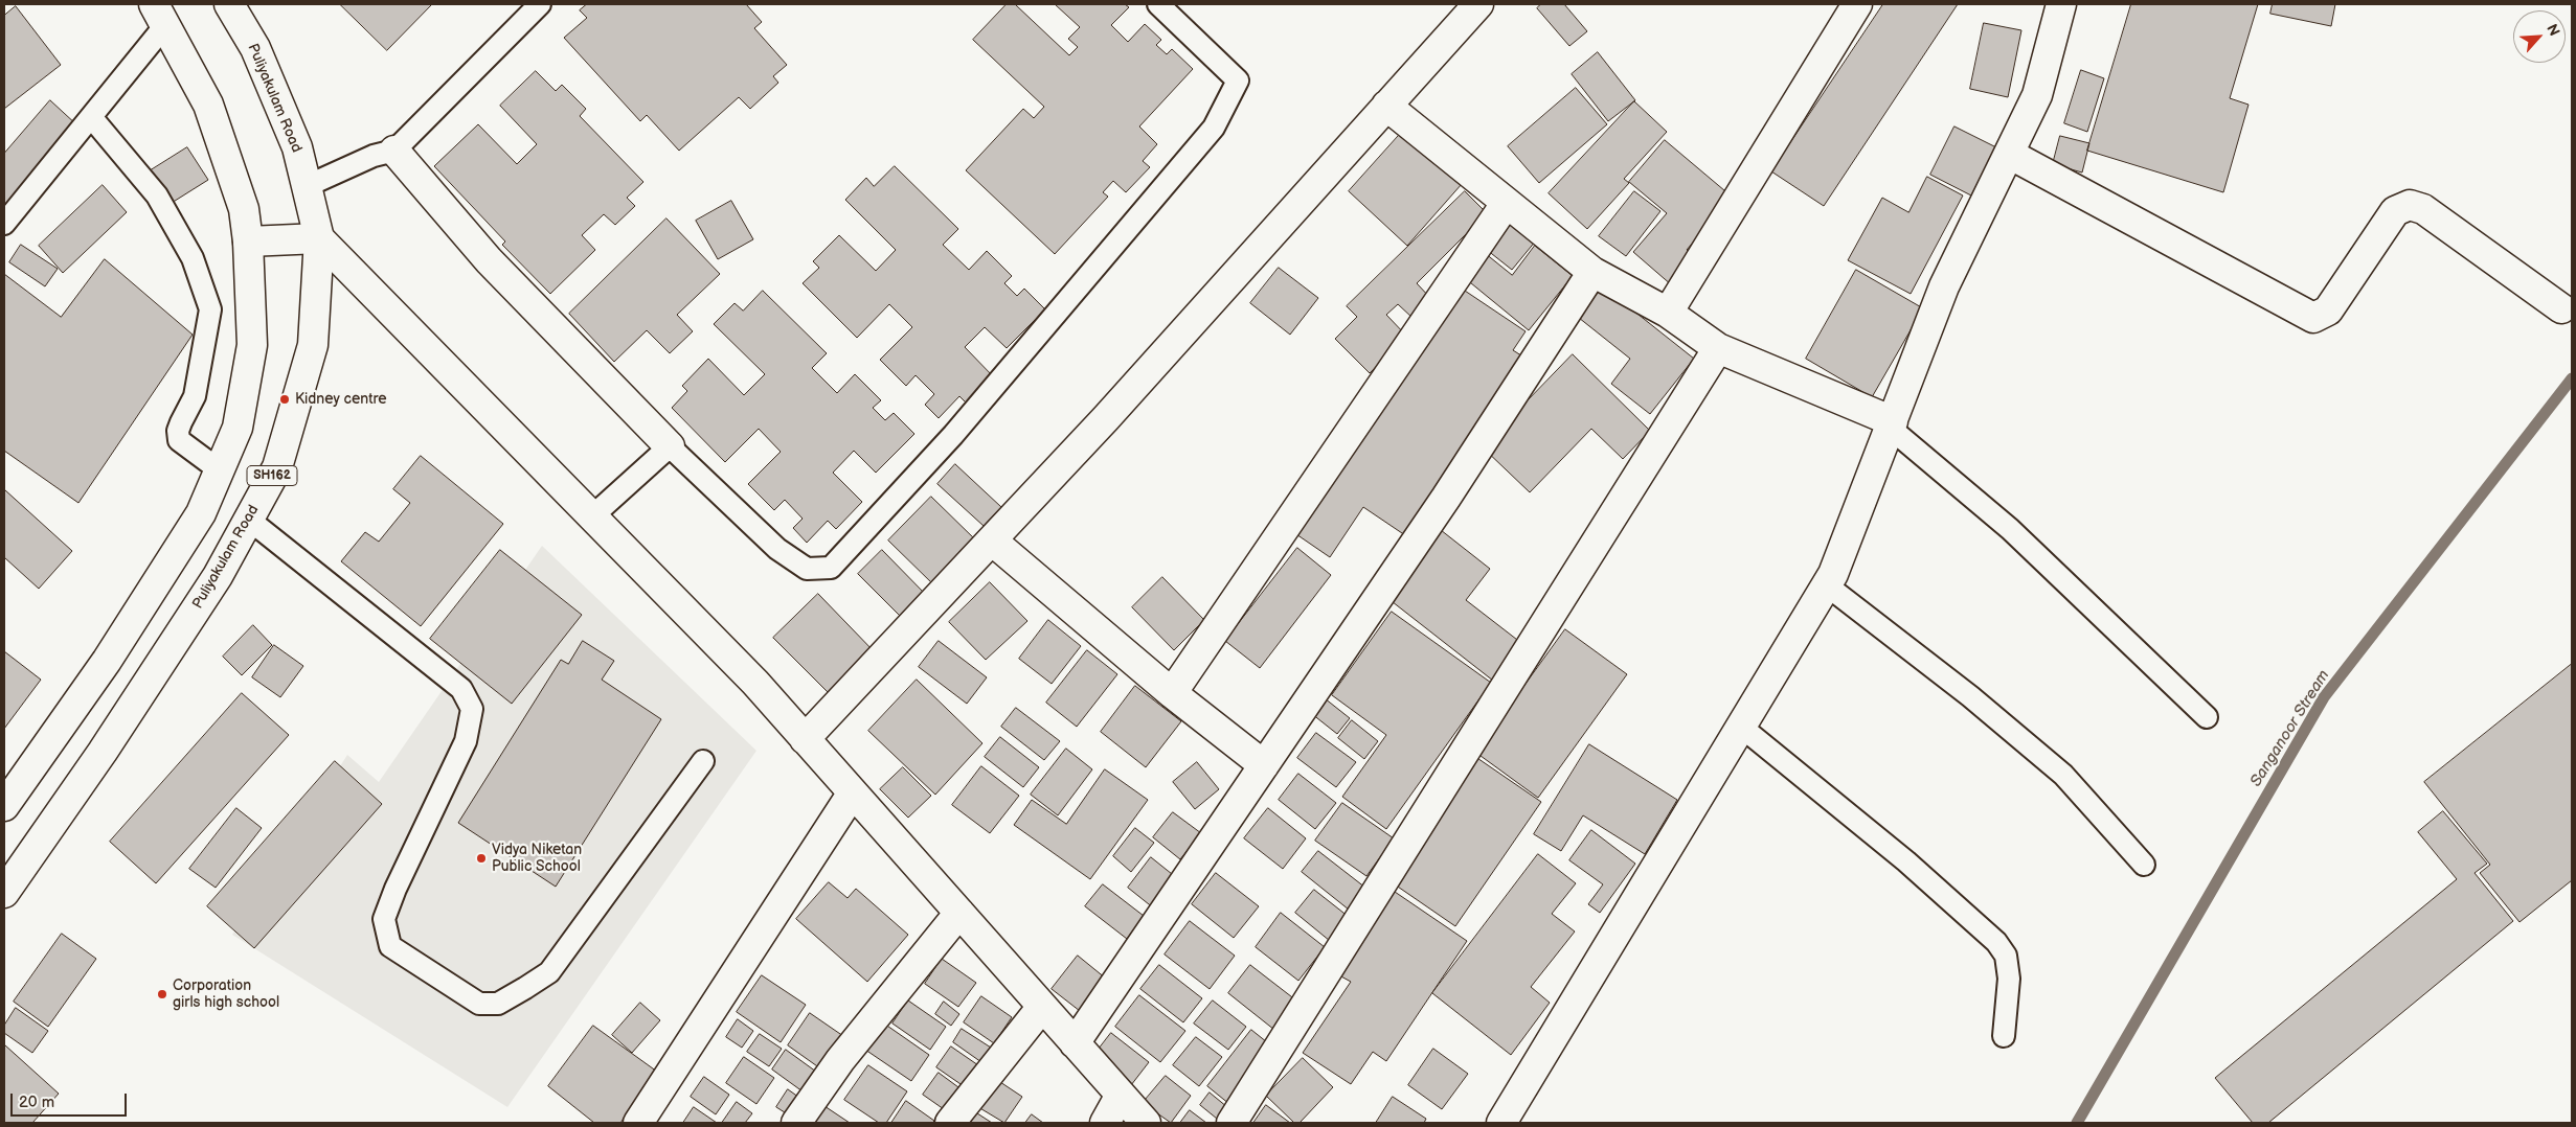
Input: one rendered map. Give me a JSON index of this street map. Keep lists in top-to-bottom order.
{
  "streets": {
    "street": ["Puliyakulam Road", "SH162"]
  },
  "water": ["Sanganoor Stream"],
  "places": ["Kidney centre", "Vidya Niketan Public School", "Corporation girls high school"],
  "scale_bar": "20 m",
  "north": "top right"
}
